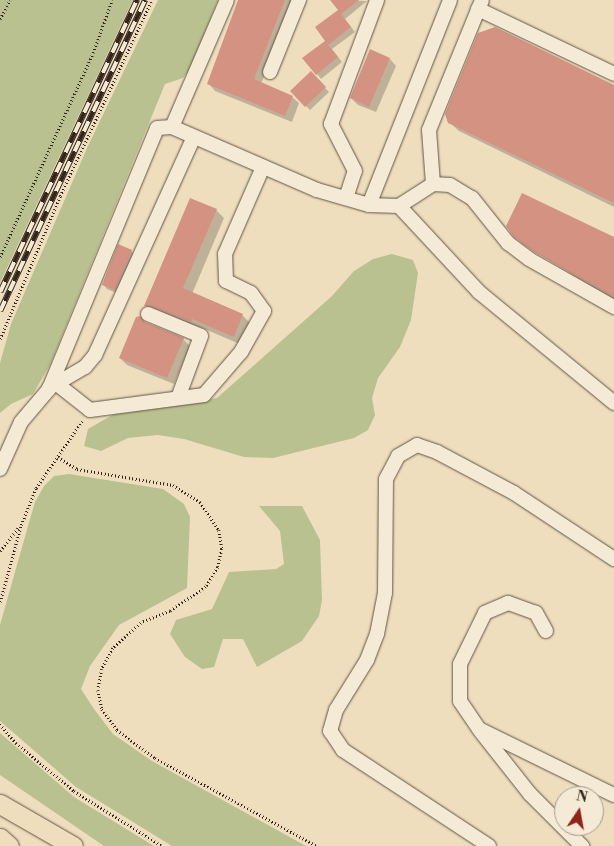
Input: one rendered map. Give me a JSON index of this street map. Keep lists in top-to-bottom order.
{
  "north": "top"
}
